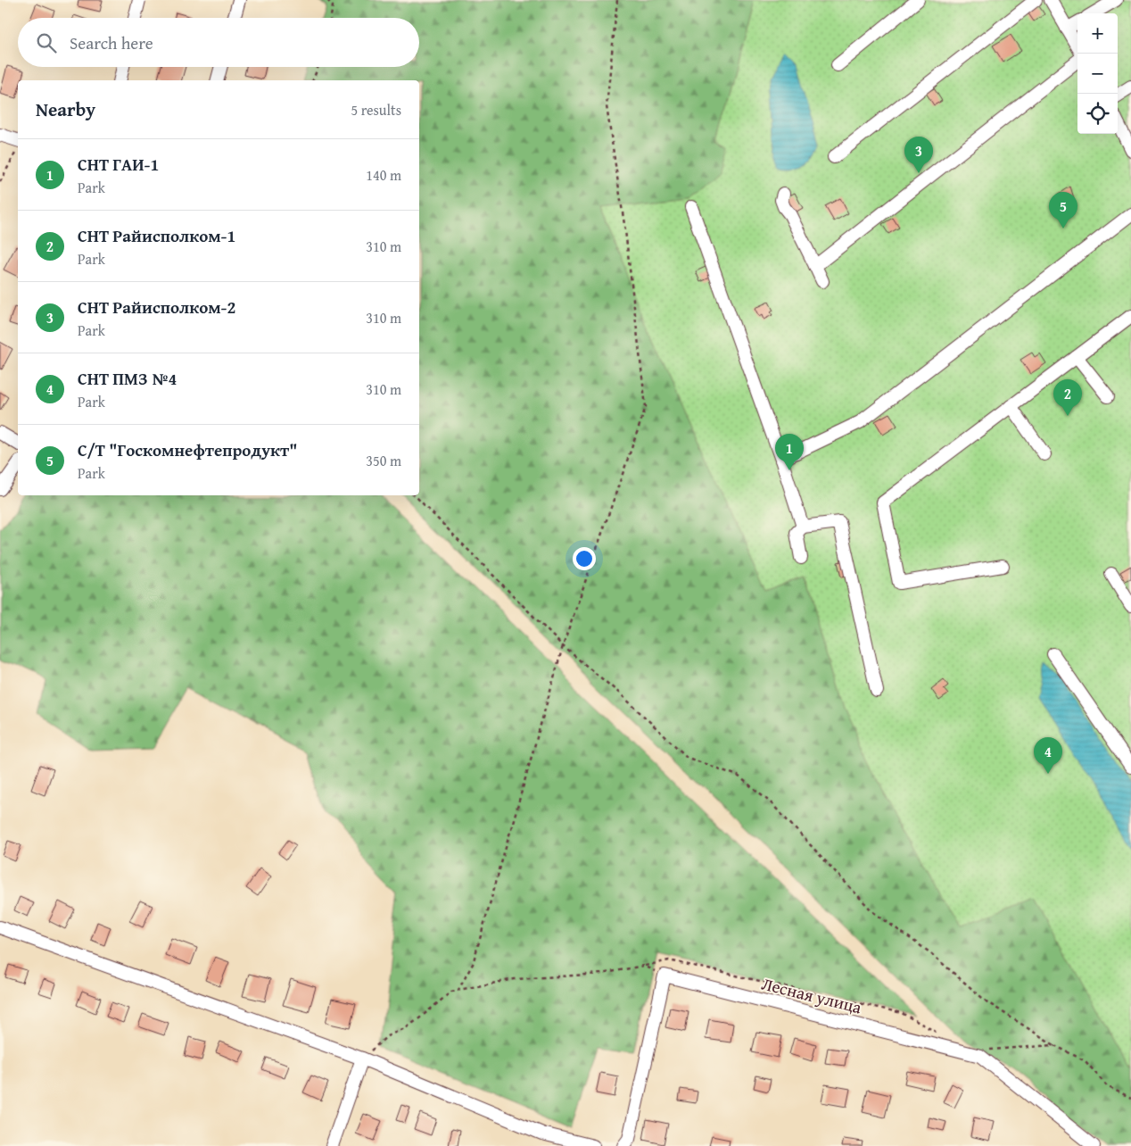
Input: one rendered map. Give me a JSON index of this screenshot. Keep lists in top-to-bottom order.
{
  "streets": {
    "street": ["Лесная улица"]
  },
  "page": {
    "map_buttons": ["+", "−"],
    "search": "Search here",
    "heading": ["Nearby", "5 results"],
    "pins": [
      "3",
      "5",
      "2",
      "1",
      "4"
    ],
    "list": [
      {
        "mark": "1",
        "name": "СНТ ГАИ-1",
        "note": "Park",
        "value": "140 m"
      },
      {
        "mark": "2",
        "name": "СНТ Райисполком-1",
        "note": "Park",
        "value": "310 m"
      },
      {
        "mark": "3",
        "name": "СНТ Райисполком-2",
        "note": "Park",
        "value": "310 m"
      },
      {
        "mark": "4",
        "name": "СНТ ПМЗ №4",
        "note": "Park",
        "value": "310 m"
      },
      {
        "mark": "5",
        "name": "С/Т \"Госкомнефтепродукт\"",
        "note": "Park",
        "value": "350 m"
      }
    ]
  }
}
